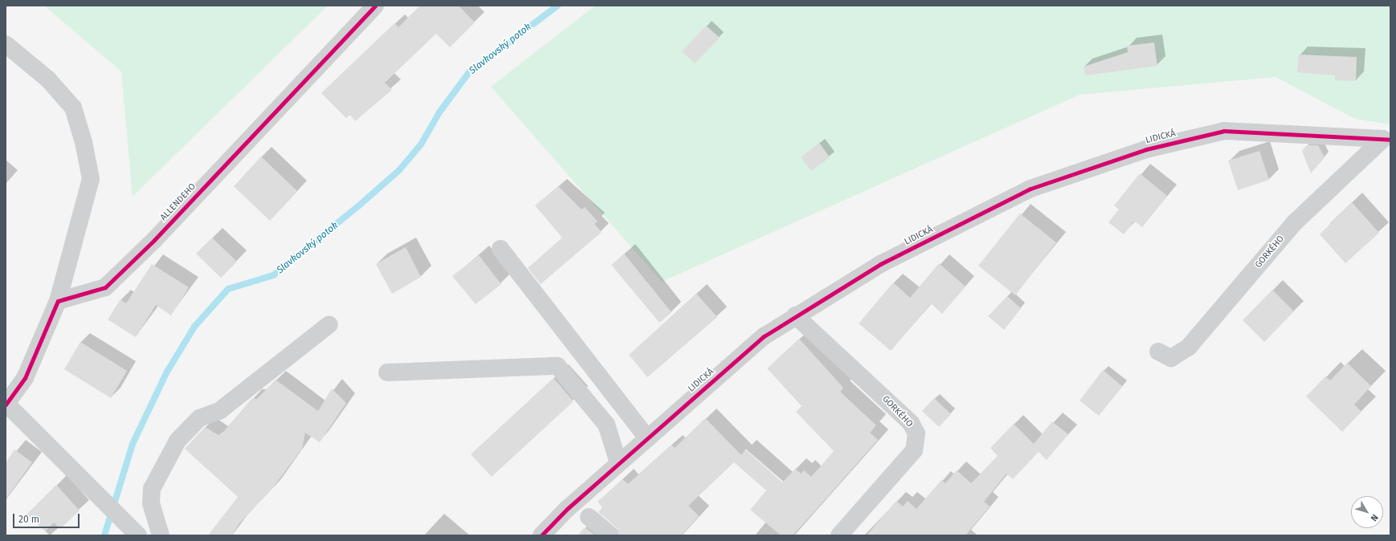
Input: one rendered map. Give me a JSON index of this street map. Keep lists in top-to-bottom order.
{
  "streets": {
    "street": ["LIDICKÁ", "ALLENDEHO", "GORKÉHO"]
  },
  "crossings": [
    ["LIDICKÁ", "GORKÉHO"]
  ],
  "water": ["Slavkovský potok"],
  "scale_bar": "20 m",
  "north": "bottom right"
}
